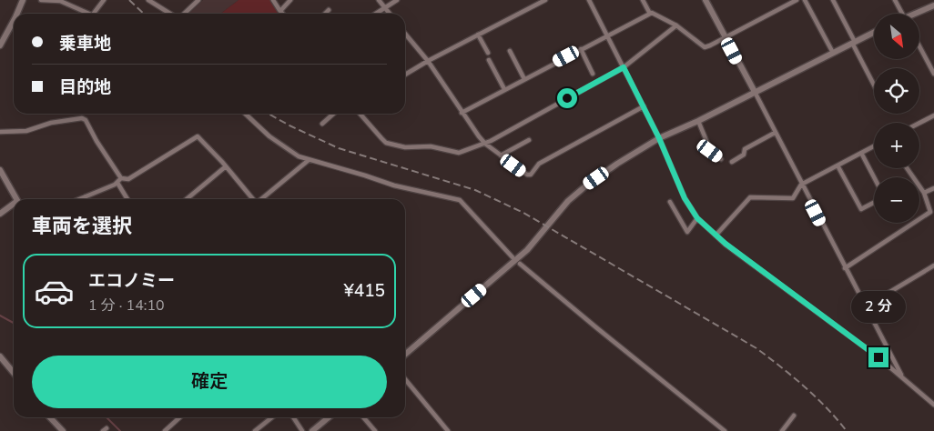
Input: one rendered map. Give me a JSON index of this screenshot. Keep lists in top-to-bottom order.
{
  "north": "bottom right",
  "page": {
    "map_buttons": ["+", "−"],
    "banner": ["乗車地", "目的地"],
    "heading": "車両を選択",
    "list": [
      {
        "name": "エコノミー",
        "note": "1 分 · 14:10",
        "value": "¥415"
      }
    ],
    "bubble": "2 分",
    "buttons": "確定"
  }
}
